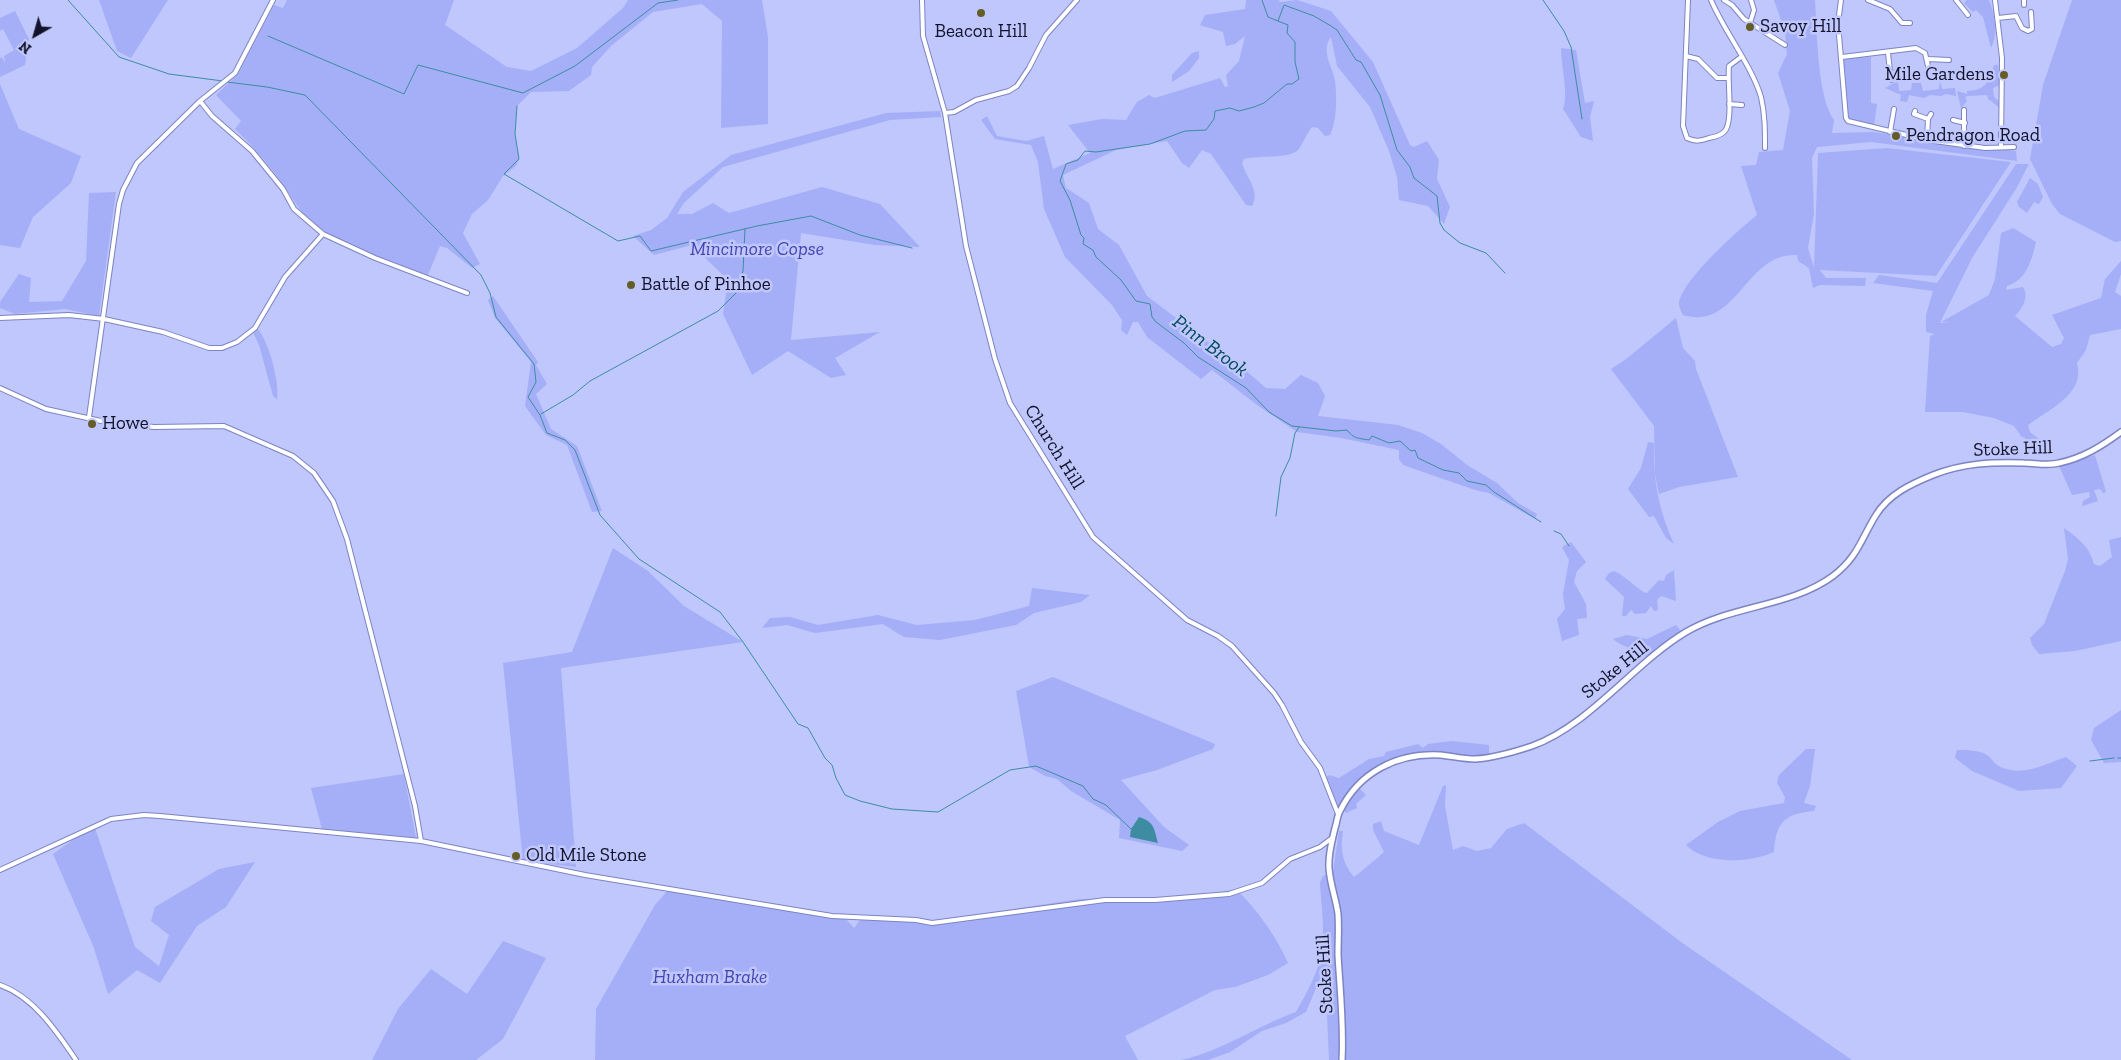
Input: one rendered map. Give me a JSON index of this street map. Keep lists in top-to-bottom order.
{
  "streets": {
    "street": ["Church Hill", "Stoke Hill"]
  },
  "crossings": [
    ["Church Hill", "Stoke Hill"]
  ],
  "water": ["Pinn Brook"],
  "parks": ["Mincimore Copse", "Huxham Brake"],
  "places": [
    "Beacon Hill",
    "Savoy Hill",
    "Mile Gardens",
    "Pendragon Road",
    "Battle of Pinhoe",
    "Howe",
    "Old Mile Stone"
  ],
  "north": "bottom left"
}
